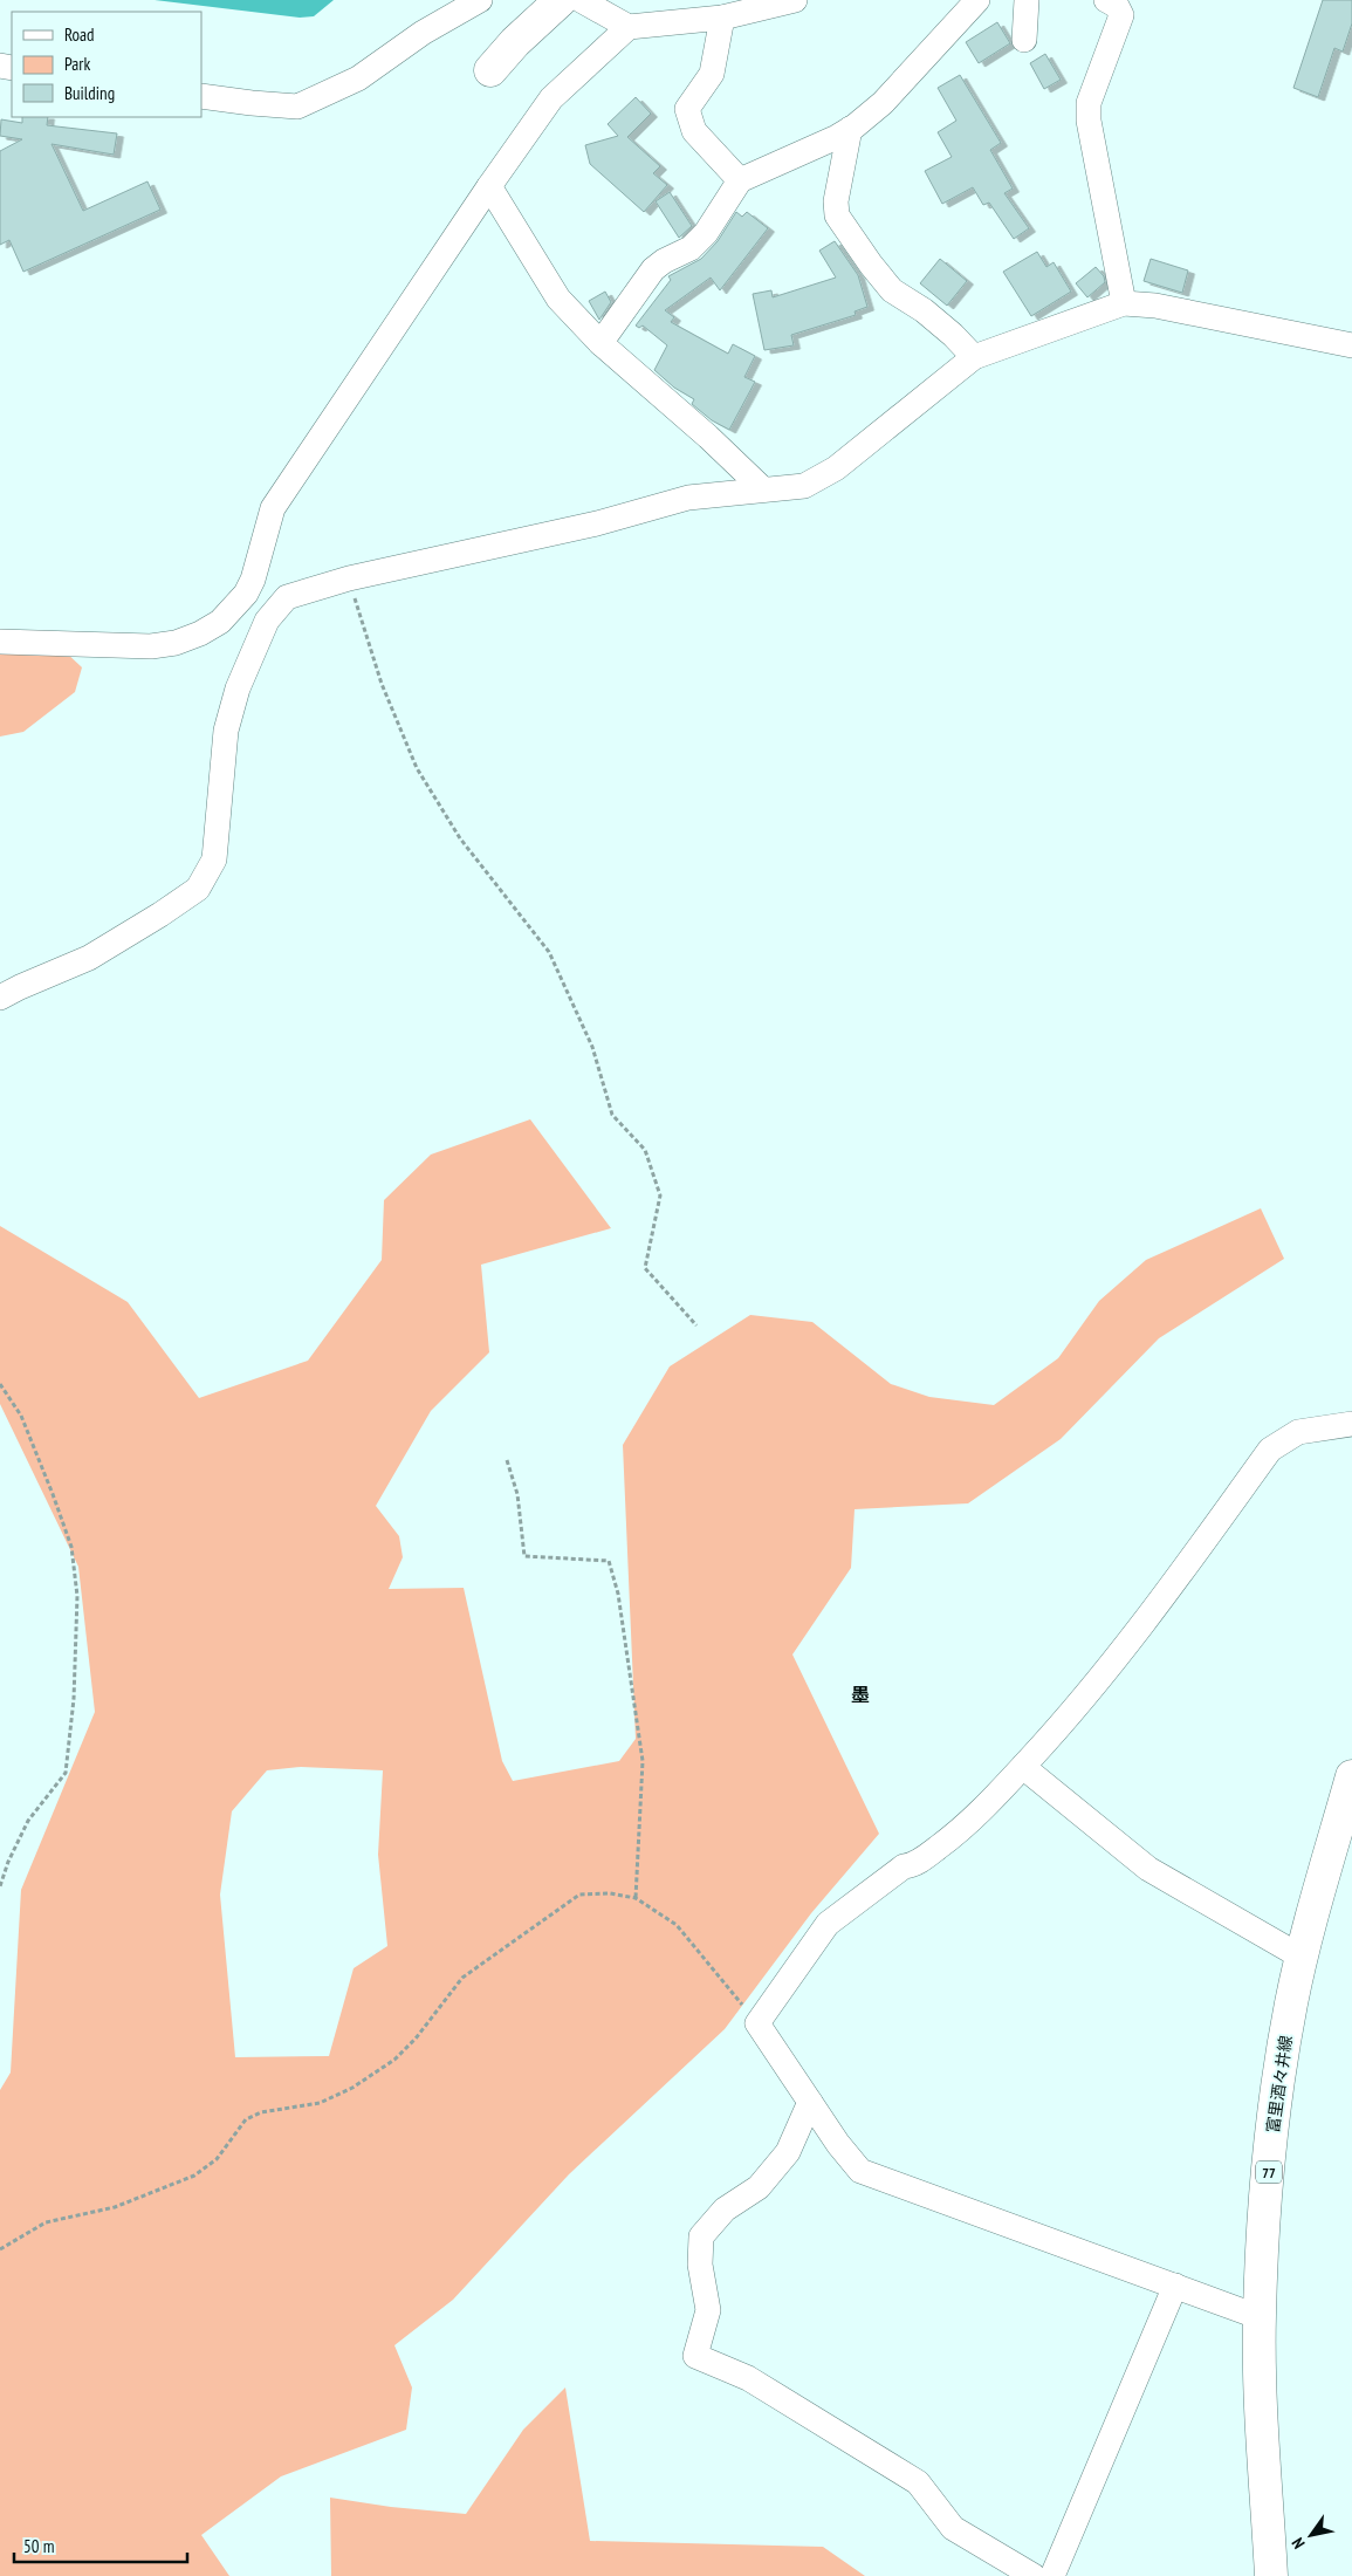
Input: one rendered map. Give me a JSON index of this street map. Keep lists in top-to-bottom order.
{
  "streets": {
    "main road": ["富里酒々井線", "77"]
  },
  "districts": ["墨"],
  "legend": ["Road", "Park", "Building"],
  "scale_bar": "50 m",
  "north": "bottom left"
}
